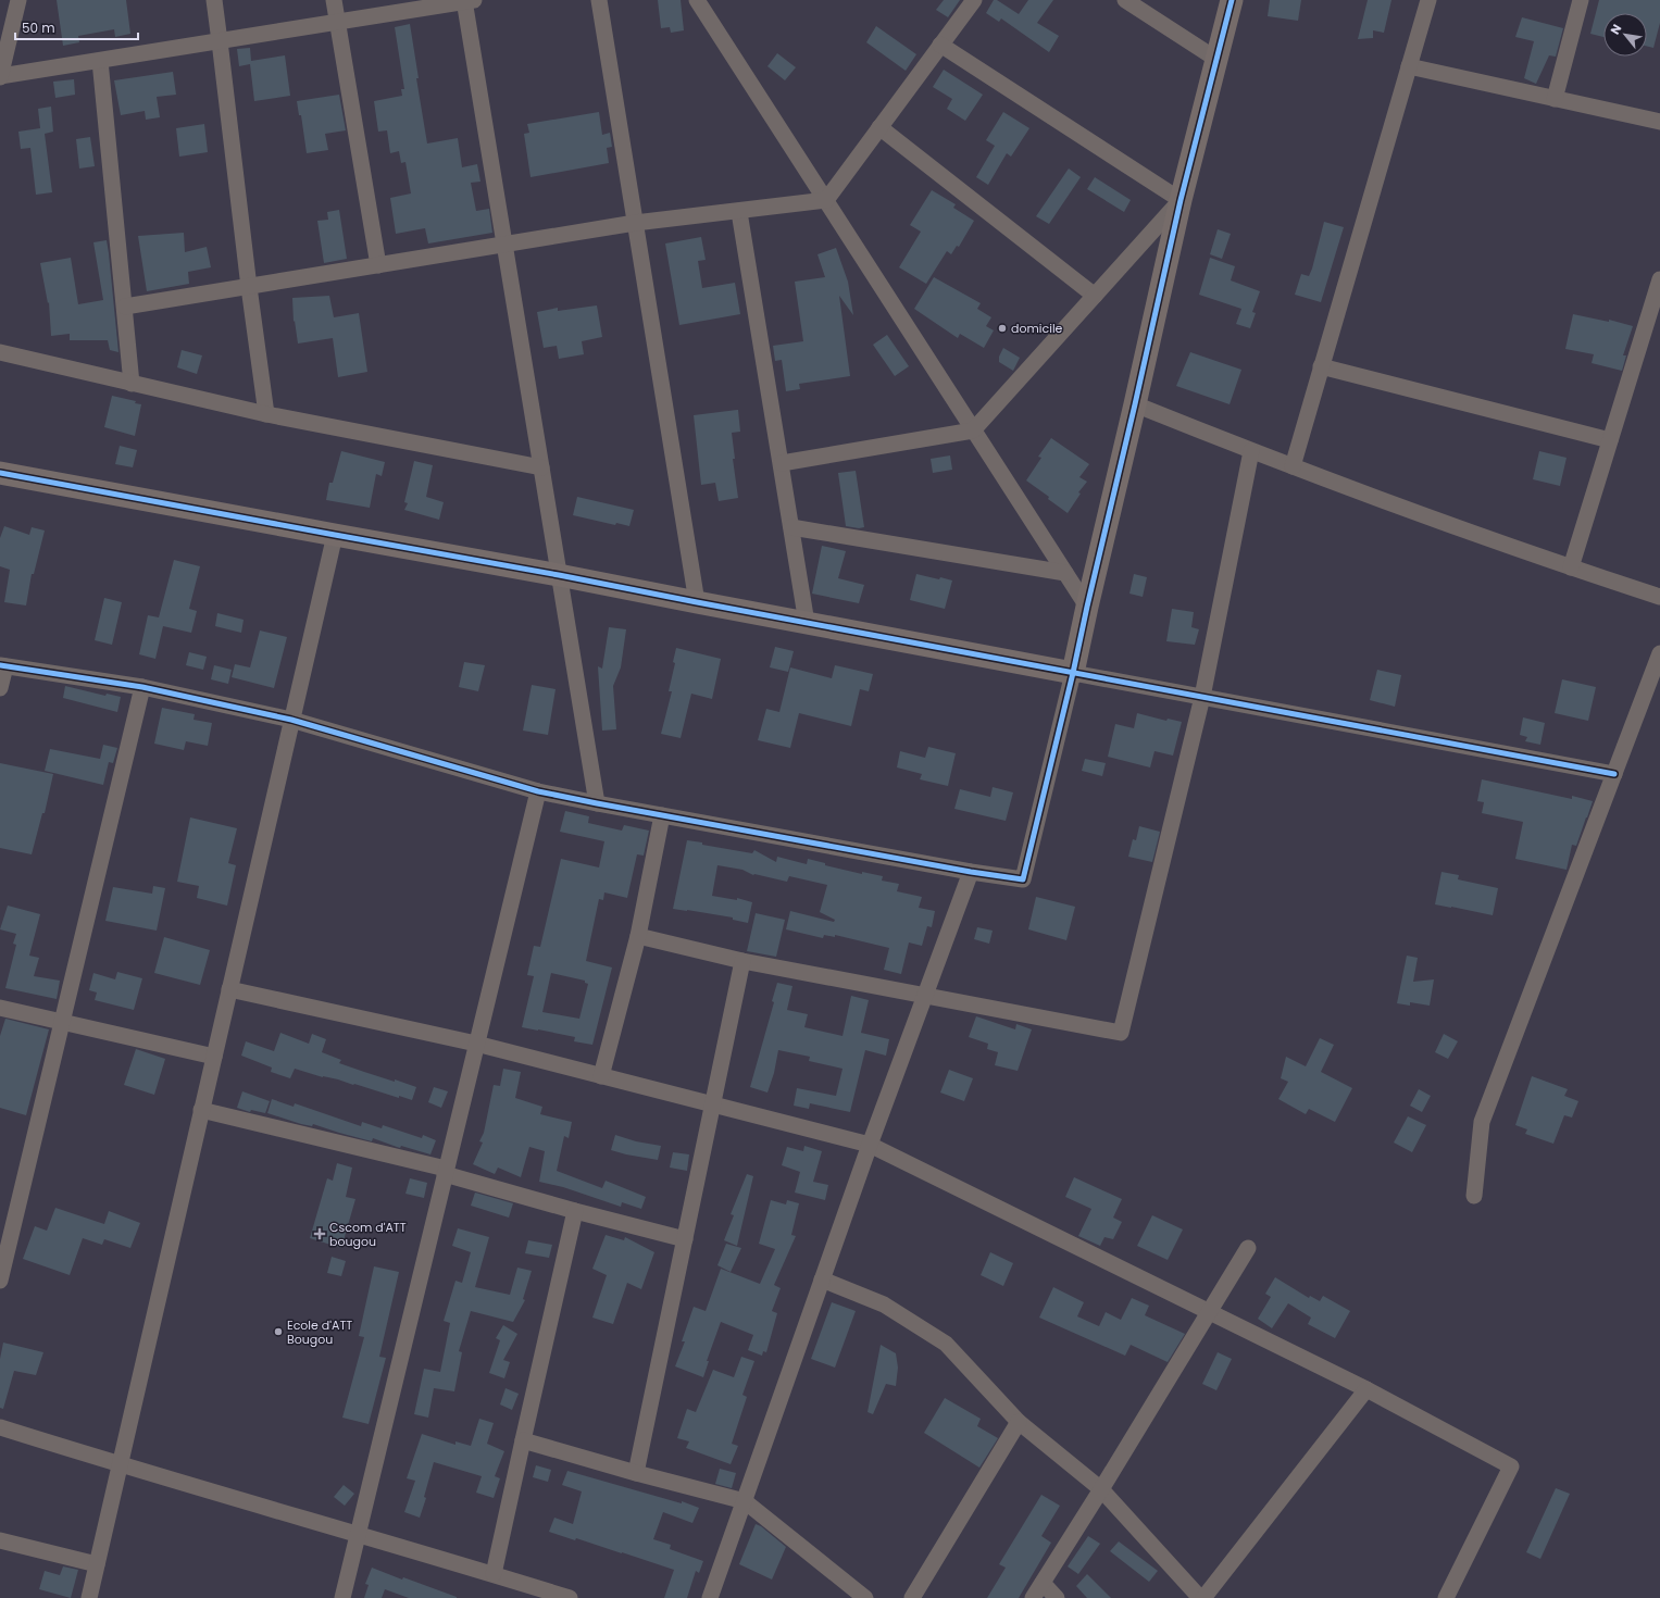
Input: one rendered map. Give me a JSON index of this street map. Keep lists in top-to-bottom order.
{
  "places": {
    "other": ["domicile", "Ecole d'ATT Bougou"],
    "health": ["Cscom d'ATT bougou"]
  },
  "scale_bar": "50 m",
  "north": "top left"
}
